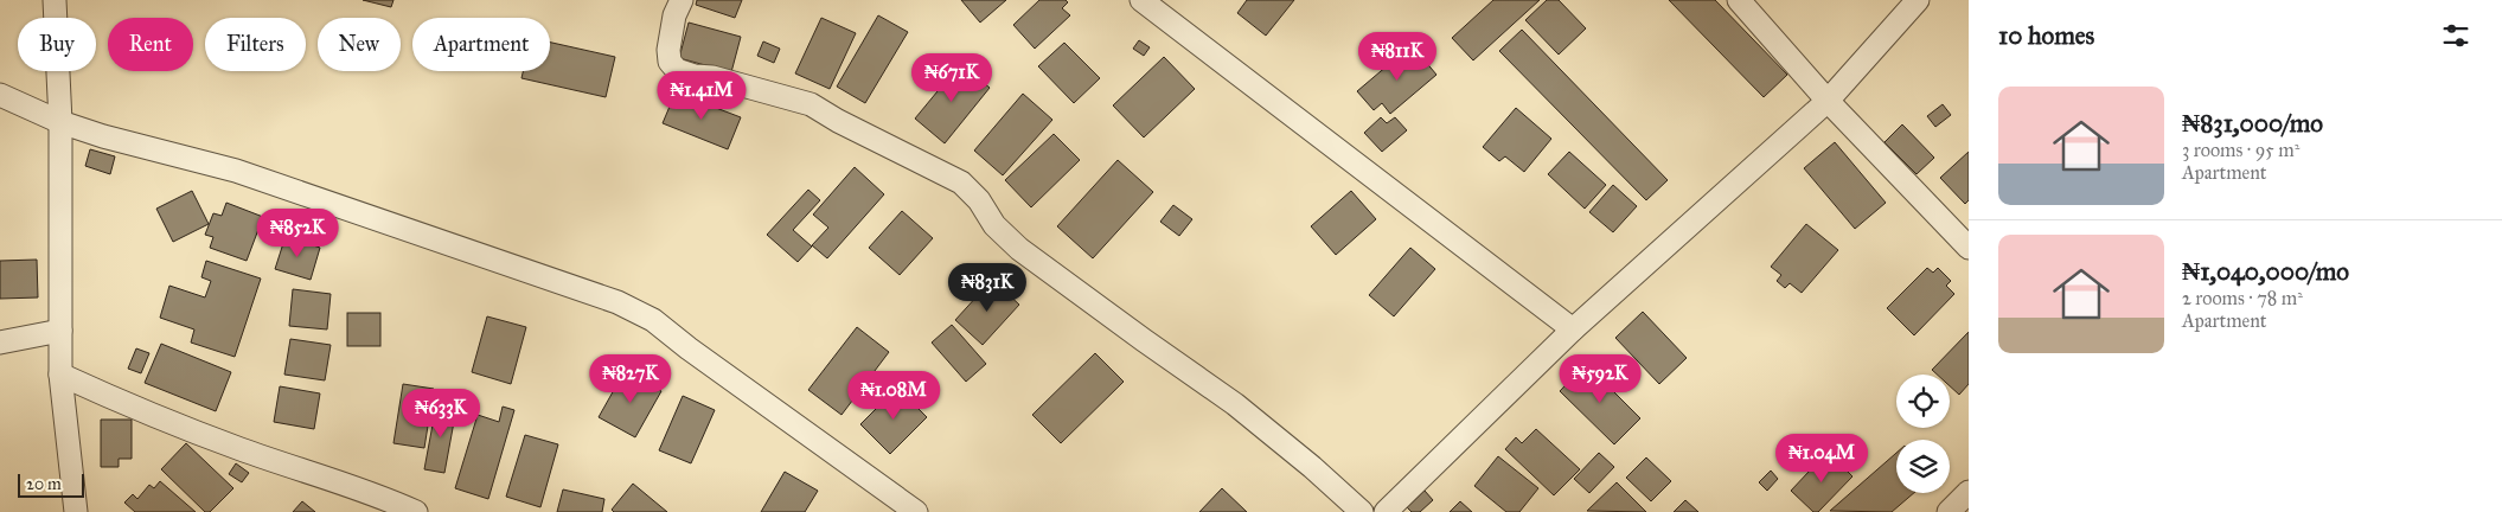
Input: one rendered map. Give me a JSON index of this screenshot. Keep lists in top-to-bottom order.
{
  "scale_bar": "20 m",
  "page": {
    "heading": "10 homes",
    "chip": [
      "Buy",
      "Rent",
      "Filters",
      "New",
      "Apartment"
    ],
    "price": [
      "₦811K",
      "₦671K",
      "₦1.41M",
      "₦852K",
      "₦831K",
      "₦827K",
      "₦592K",
      "₦1.08M",
      "₦633K",
      "₦1.04M"
    ],
    "list": [
      {
        "name": "₦831,000/mo",
        "note": "3 rooms · 95 m² · Apartment"
      },
      {
        "name": "₦1,040,000/mo",
        "note": "2 rooms · 78 m² · Apartment"
      }
    ],
    "scale": "20 m"
  }
}
